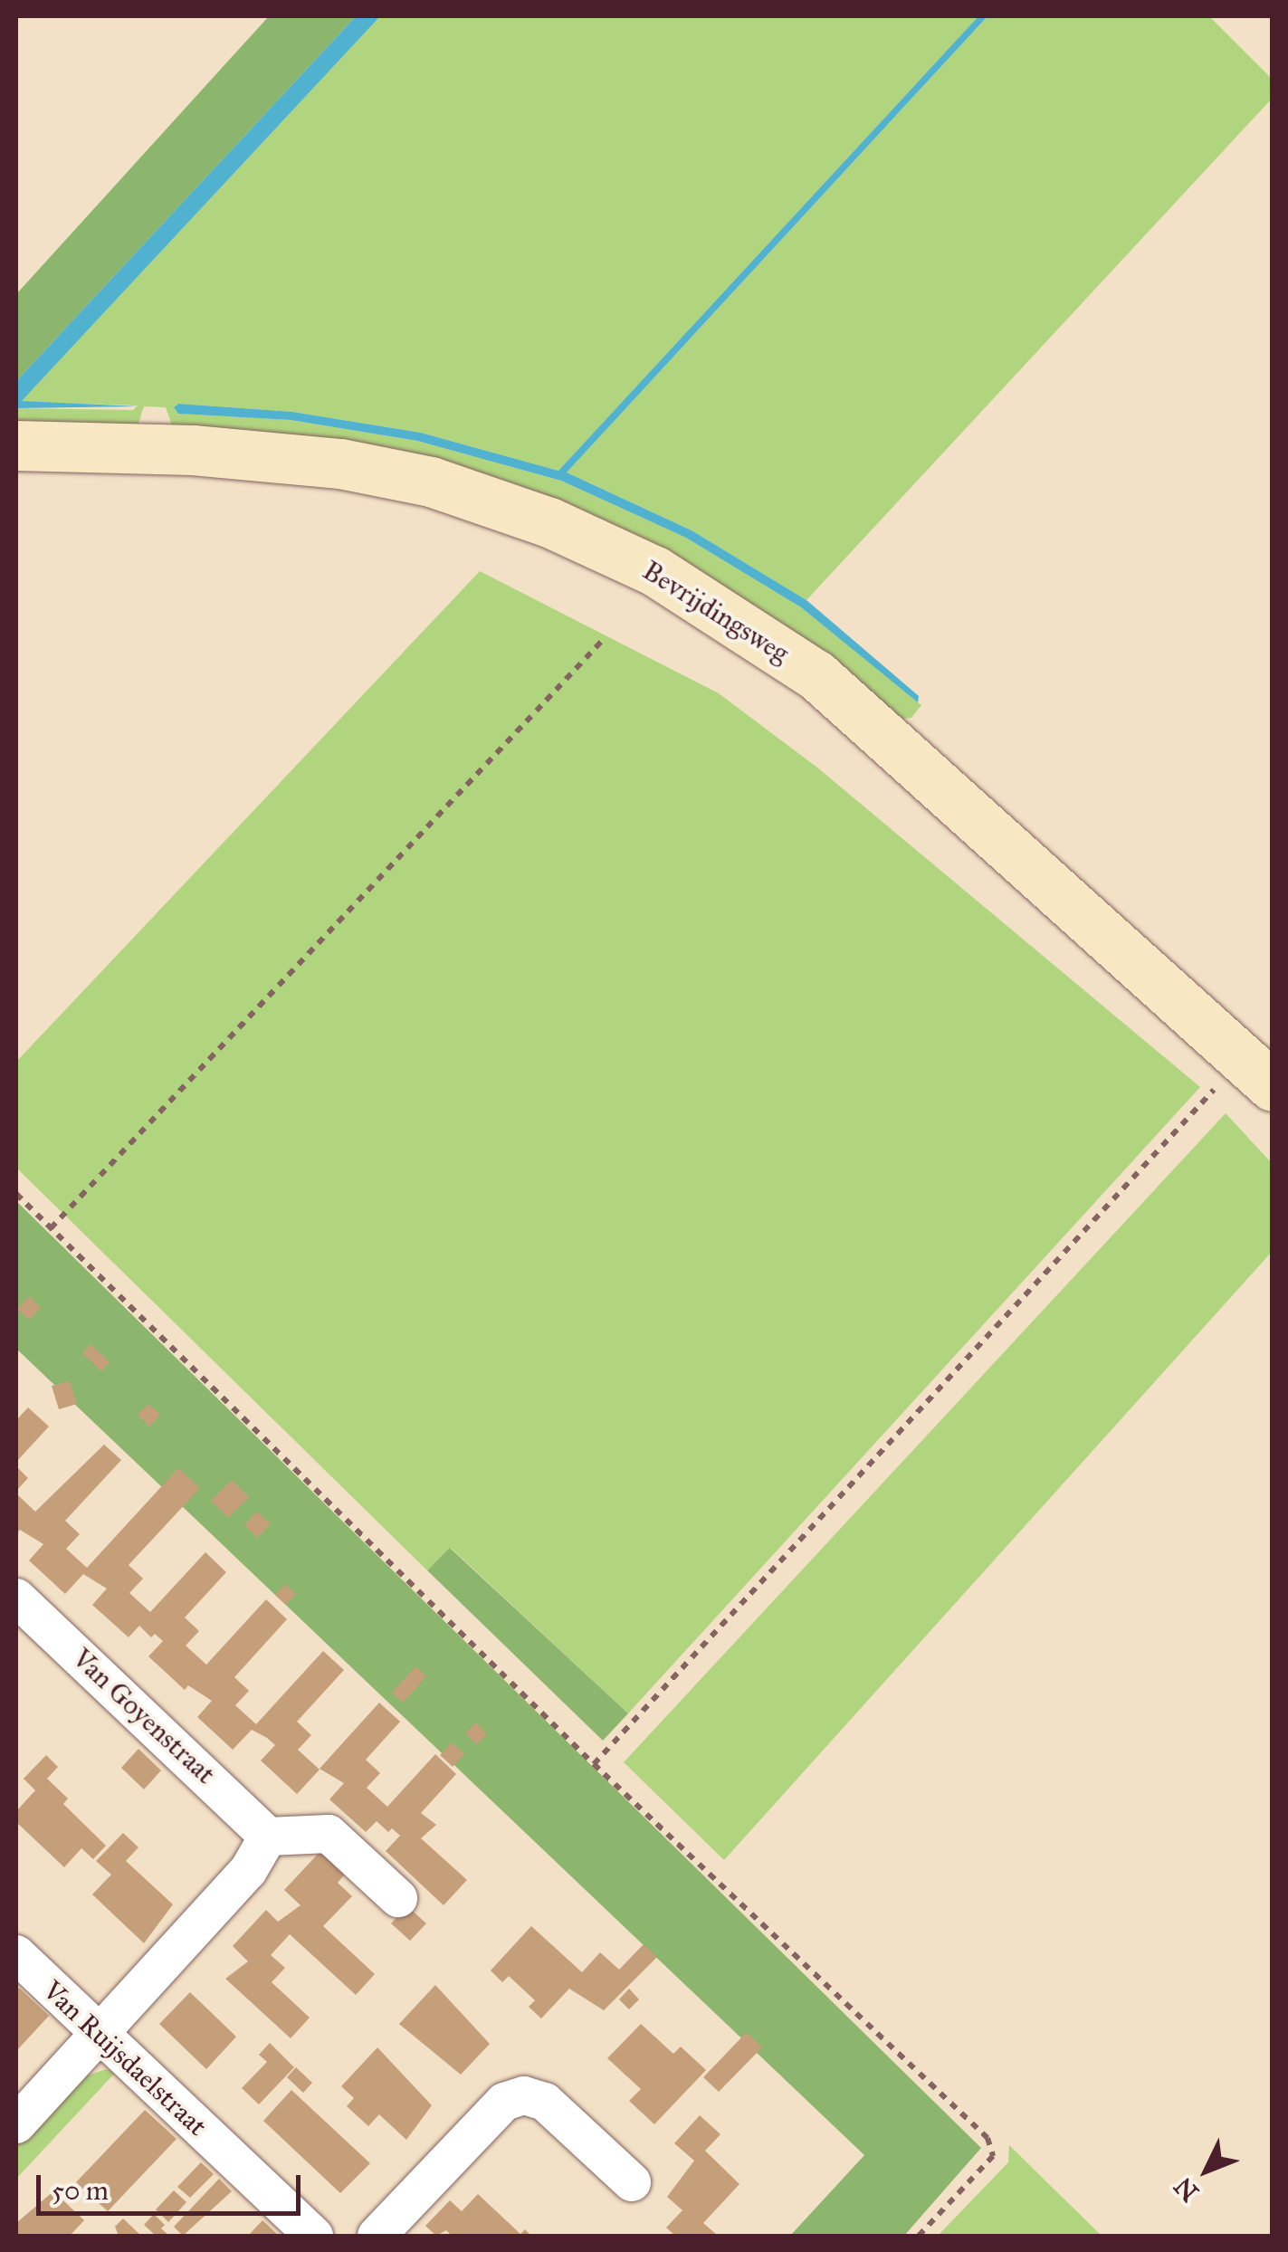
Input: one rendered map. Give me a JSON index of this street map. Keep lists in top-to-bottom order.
{
  "streets": {
    "main road": ["Bevrijdingsweg"],
    "street": ["Van Goyenstraat", "Van Ruijsdaelstraat"]
  },
  "scale_bar": "50 m",
  "north": "bottom left"
}
